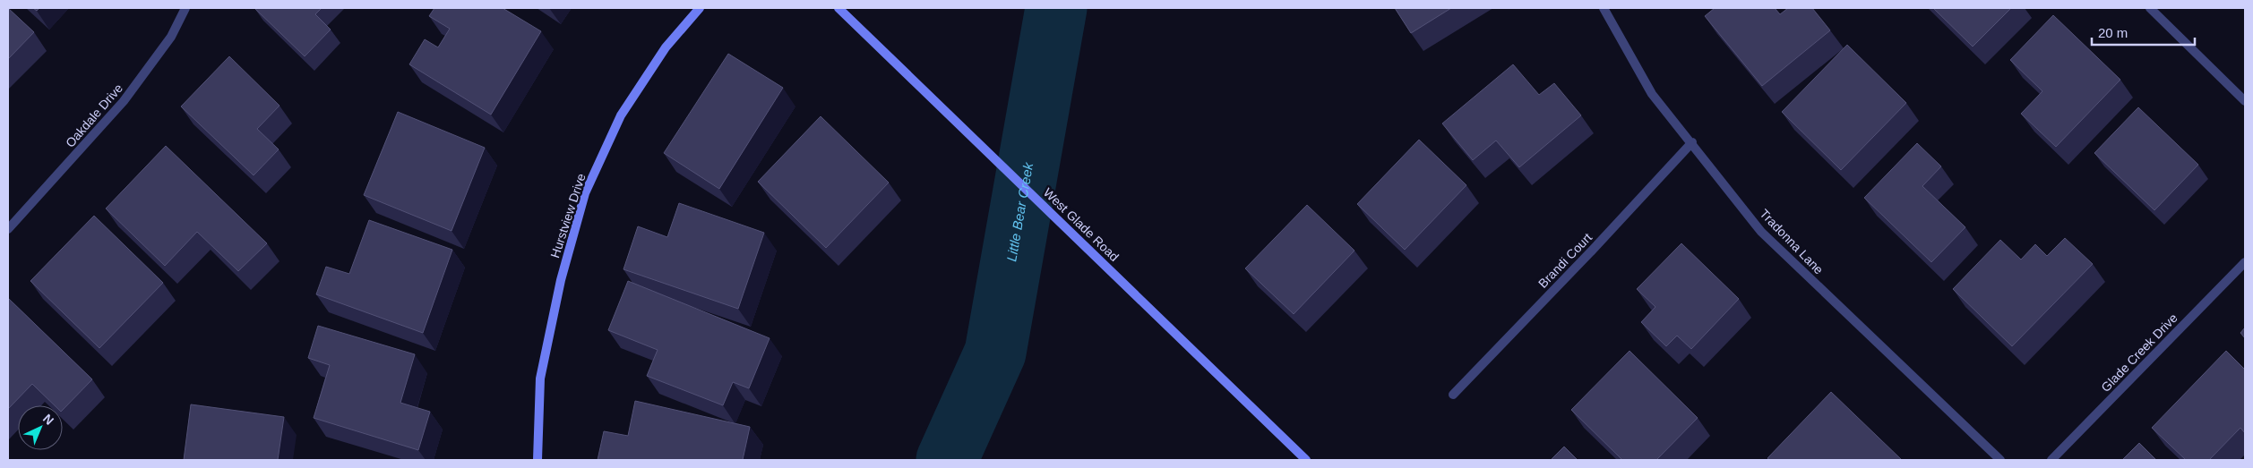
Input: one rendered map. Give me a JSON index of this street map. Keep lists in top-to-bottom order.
{
  "streets": {
    "main road": ["Hurstview Drive", "West Glade Road"],
    "street": [
      "Oakdale Drive",
      "Tradonna Lane",
      "Brandi Court",
      "Glade Creek Drive"
    ]
  },
  "crossings": [
    ["Tradonna Lane", "Brandi Court"]
  ],
  "water": ["Little Bear Creek"],
  "scale_bar": "20 m",
  "north": "top right"
}
